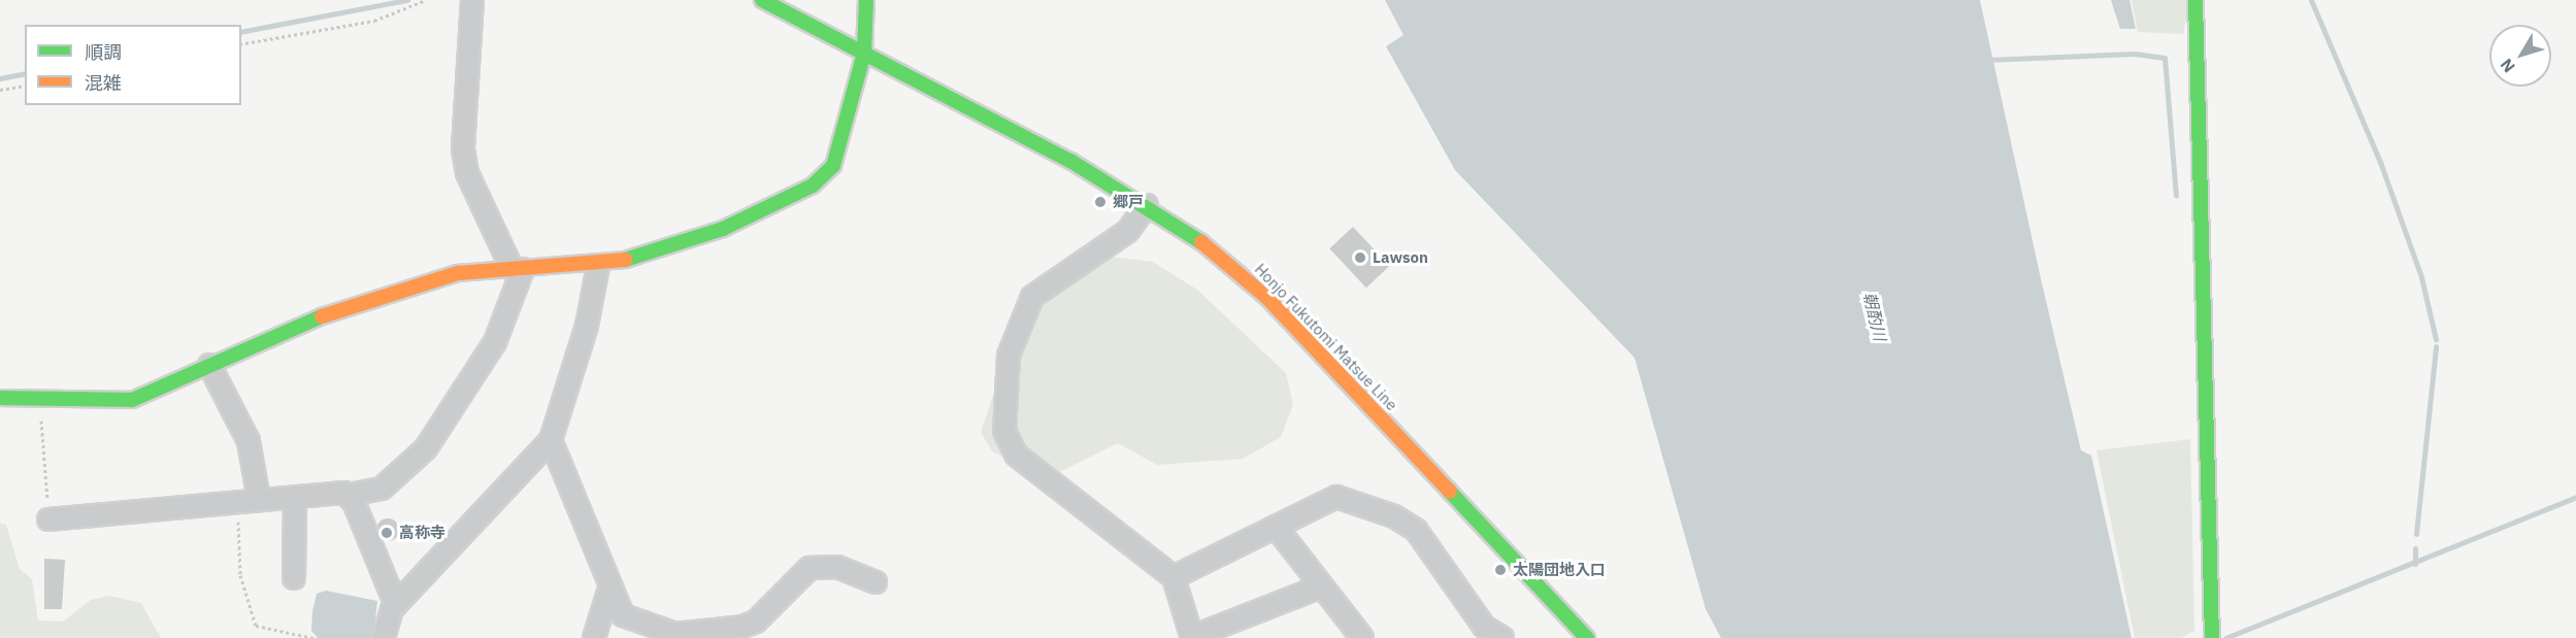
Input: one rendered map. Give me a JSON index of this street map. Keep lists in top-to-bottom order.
{
  "streets": {
    "street": ["Honjo Fukutomi Matsue Line"]
  },
  "water": ["朝酌川"],
  "places": [
    "郷戸",
    "Lawson",
    "高称寺",
    "太陽団地入口"
  ],
  "legend": ["順調", "混雑"],
  "north": "bottom left"
}
